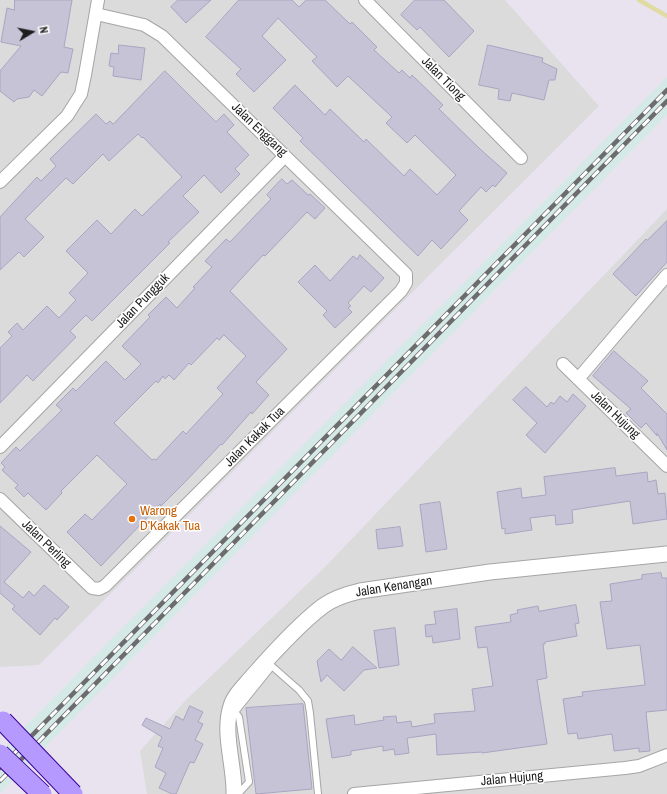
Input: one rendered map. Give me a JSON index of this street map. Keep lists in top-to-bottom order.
{
  "streets": {
    "street": [
      "Jalan Tiong",
      "Jalan Enggang",
      "Jalan Pungguk",
      "Jalan Hujung",
      "Jalan Kakak Tua",
      "Jalan Perling",
      "Jalan Kenangan"
    ]
  },
  "crossings": [
    ["Jalan Enggang", "Jalan Pungguk"],
    ["Jalan Enggang", "Jalan Kakak Tua"],
    ["Jalan Kakak Tua", "Jalan Perling"]
  ],
  "places": ["Warong D’Kakak Tua"],
  "north": "right"
}
